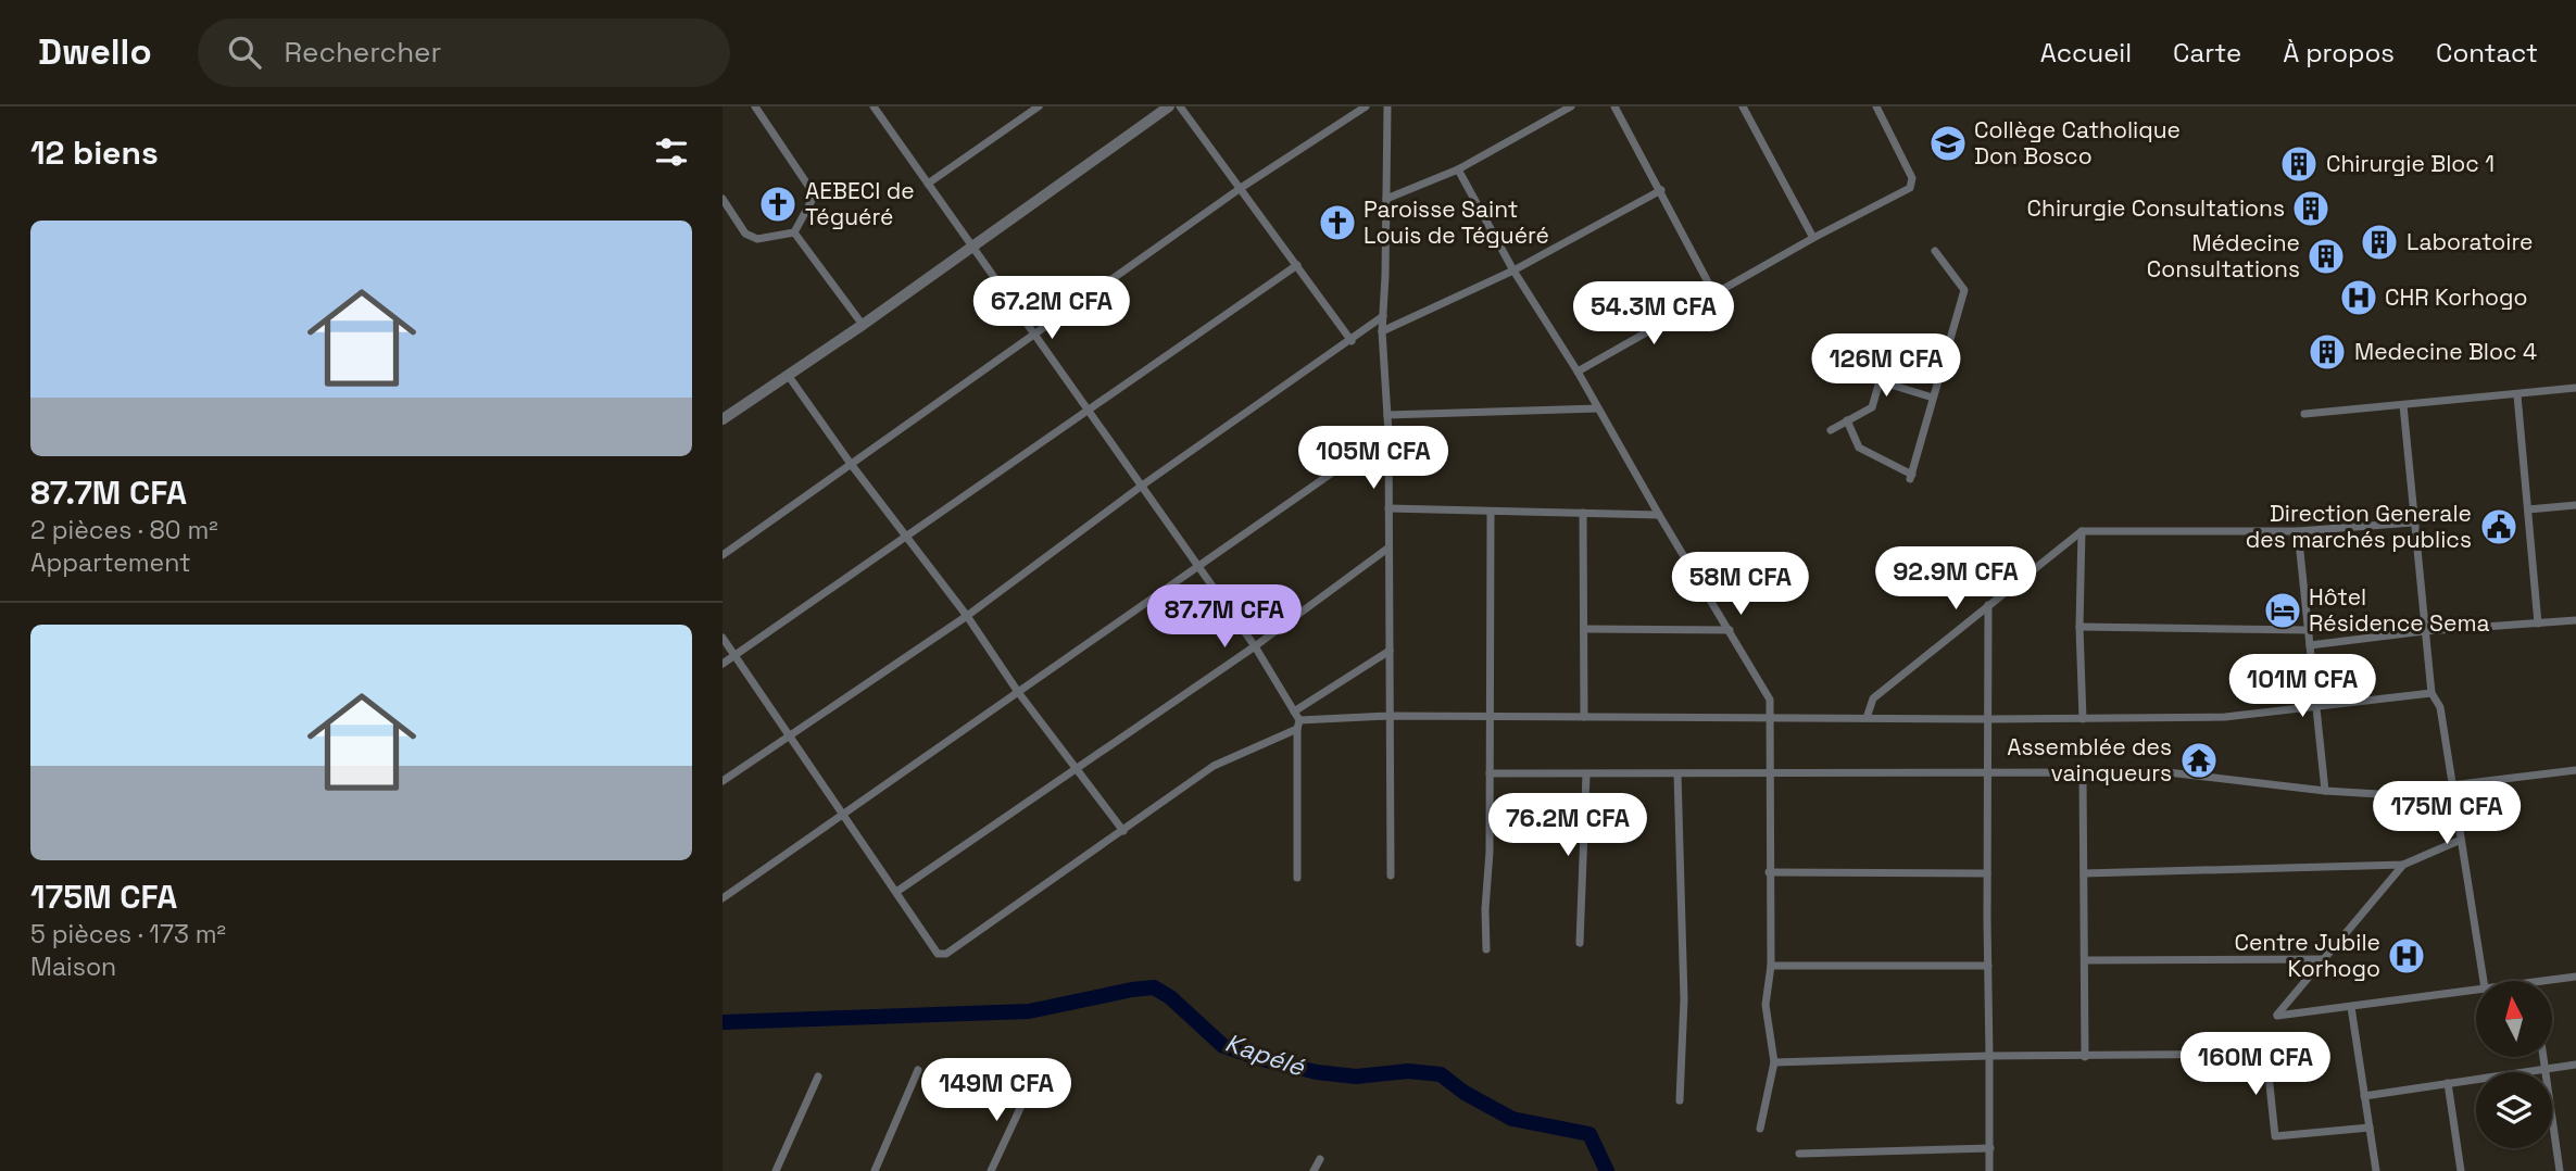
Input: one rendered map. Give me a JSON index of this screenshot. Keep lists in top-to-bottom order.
{
  "water": ["Kapélé"],
  "places": {
    "school or university": ["Collège Catholique Don Bosco"],
    "building": [
      "Chirurgie Bloc 1",
      "Chirurgie Consultations",
      "Laboratoire",
      "Médecine Consultations",
      "Medecine Bloc 4"
    ],
    "church": ["AEBECI de Téguéré", "Paroisse Saint Louis de Téguéré"],
    "hospital": ["CHR Korhogo", "Centre Jubile Korhogo"],
    "public building": ["Direction Generale des marchés publics"],
    "hotel": ["Hôtel Résidence Sema"],
    "temple": ["Assemblée des vainqueurs"]
  },
  "north": "top",
  "page": {
    "header": "Dwello",
    "search": "Rechercher",
    "nav": [
      "Accueil",
      "Carte",
      "À propos",
      "Contact"
    ],
    "heading": "12 biens",
    "list": [
      {
        "name": "87.7M CFA",
        "note": "2 pièces · 80 m² · Appartement"
      },
      {
        "name": "175M CFA",
        "note": "5 pièces · 173 m² · Maison"
      }
    ],
    "price": [
      "67.2M CFA",
      "54.3M CFA",
      "126M CFA",
      "105M CFA",
      "92.9M CFA",
      "58M CFA",
      "87.7M CFA",
      "101M CFA",
      "175M CFA",
      "76.2M CFA",
      "160M CFA",
      "149M CFA"
    ]
  }
}
